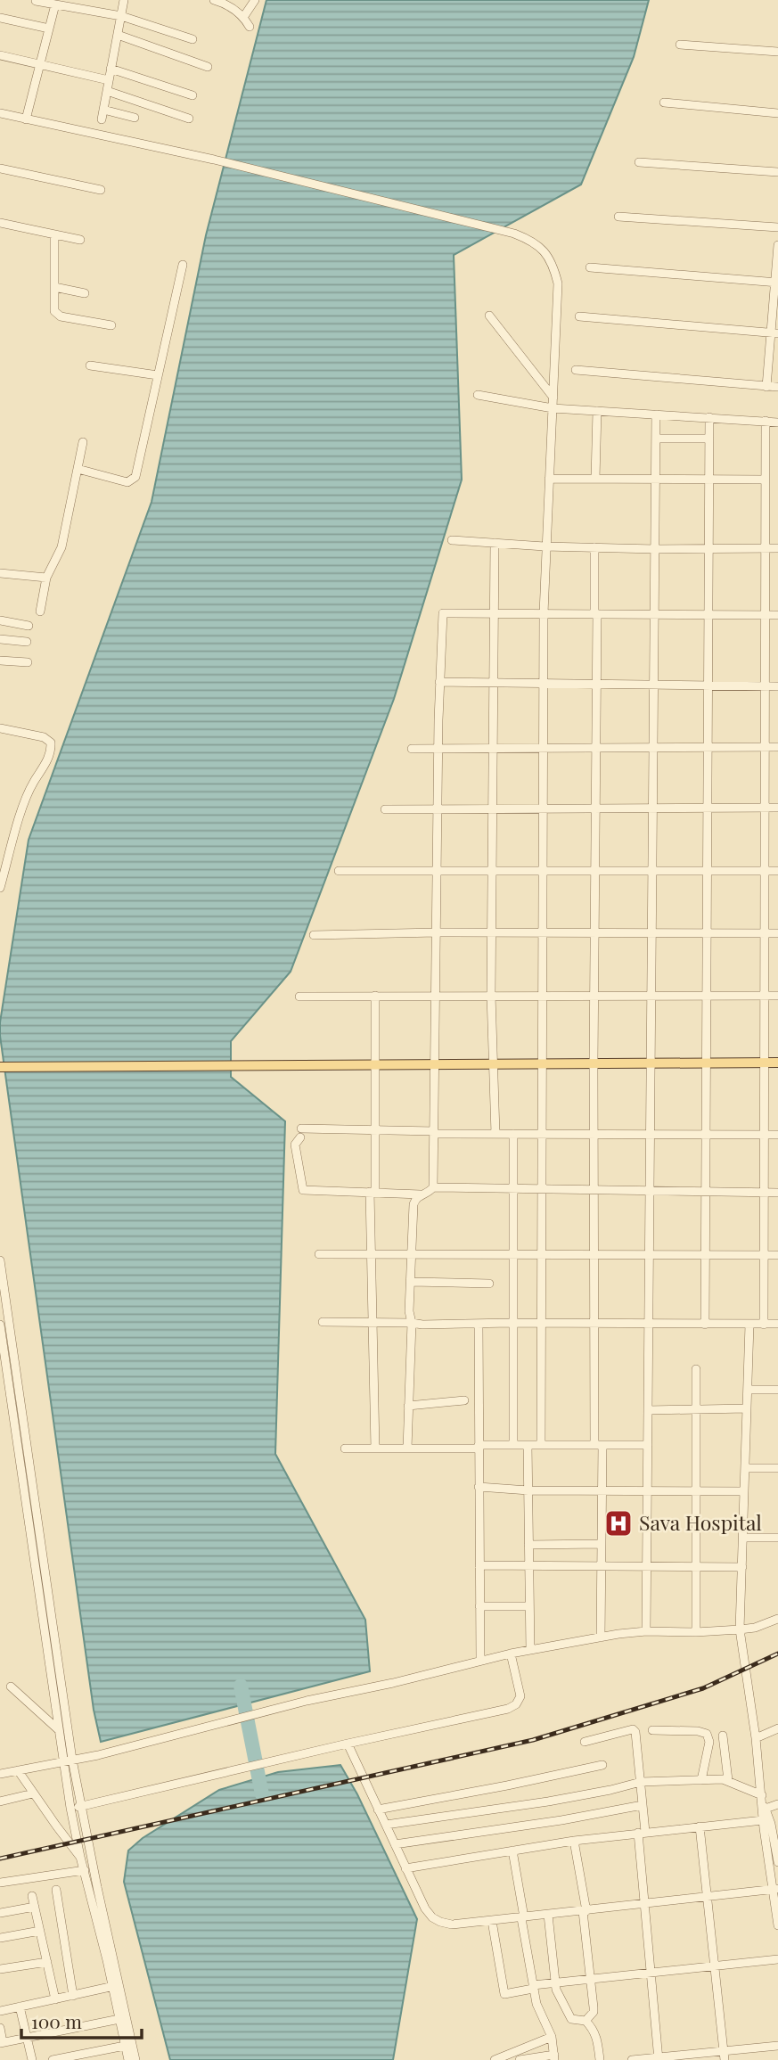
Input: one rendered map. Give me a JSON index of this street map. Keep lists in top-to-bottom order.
{
  "places": {
    "hospital": ["Sava Hospital"]
  },
  "scale_bar": "100 m"
}
